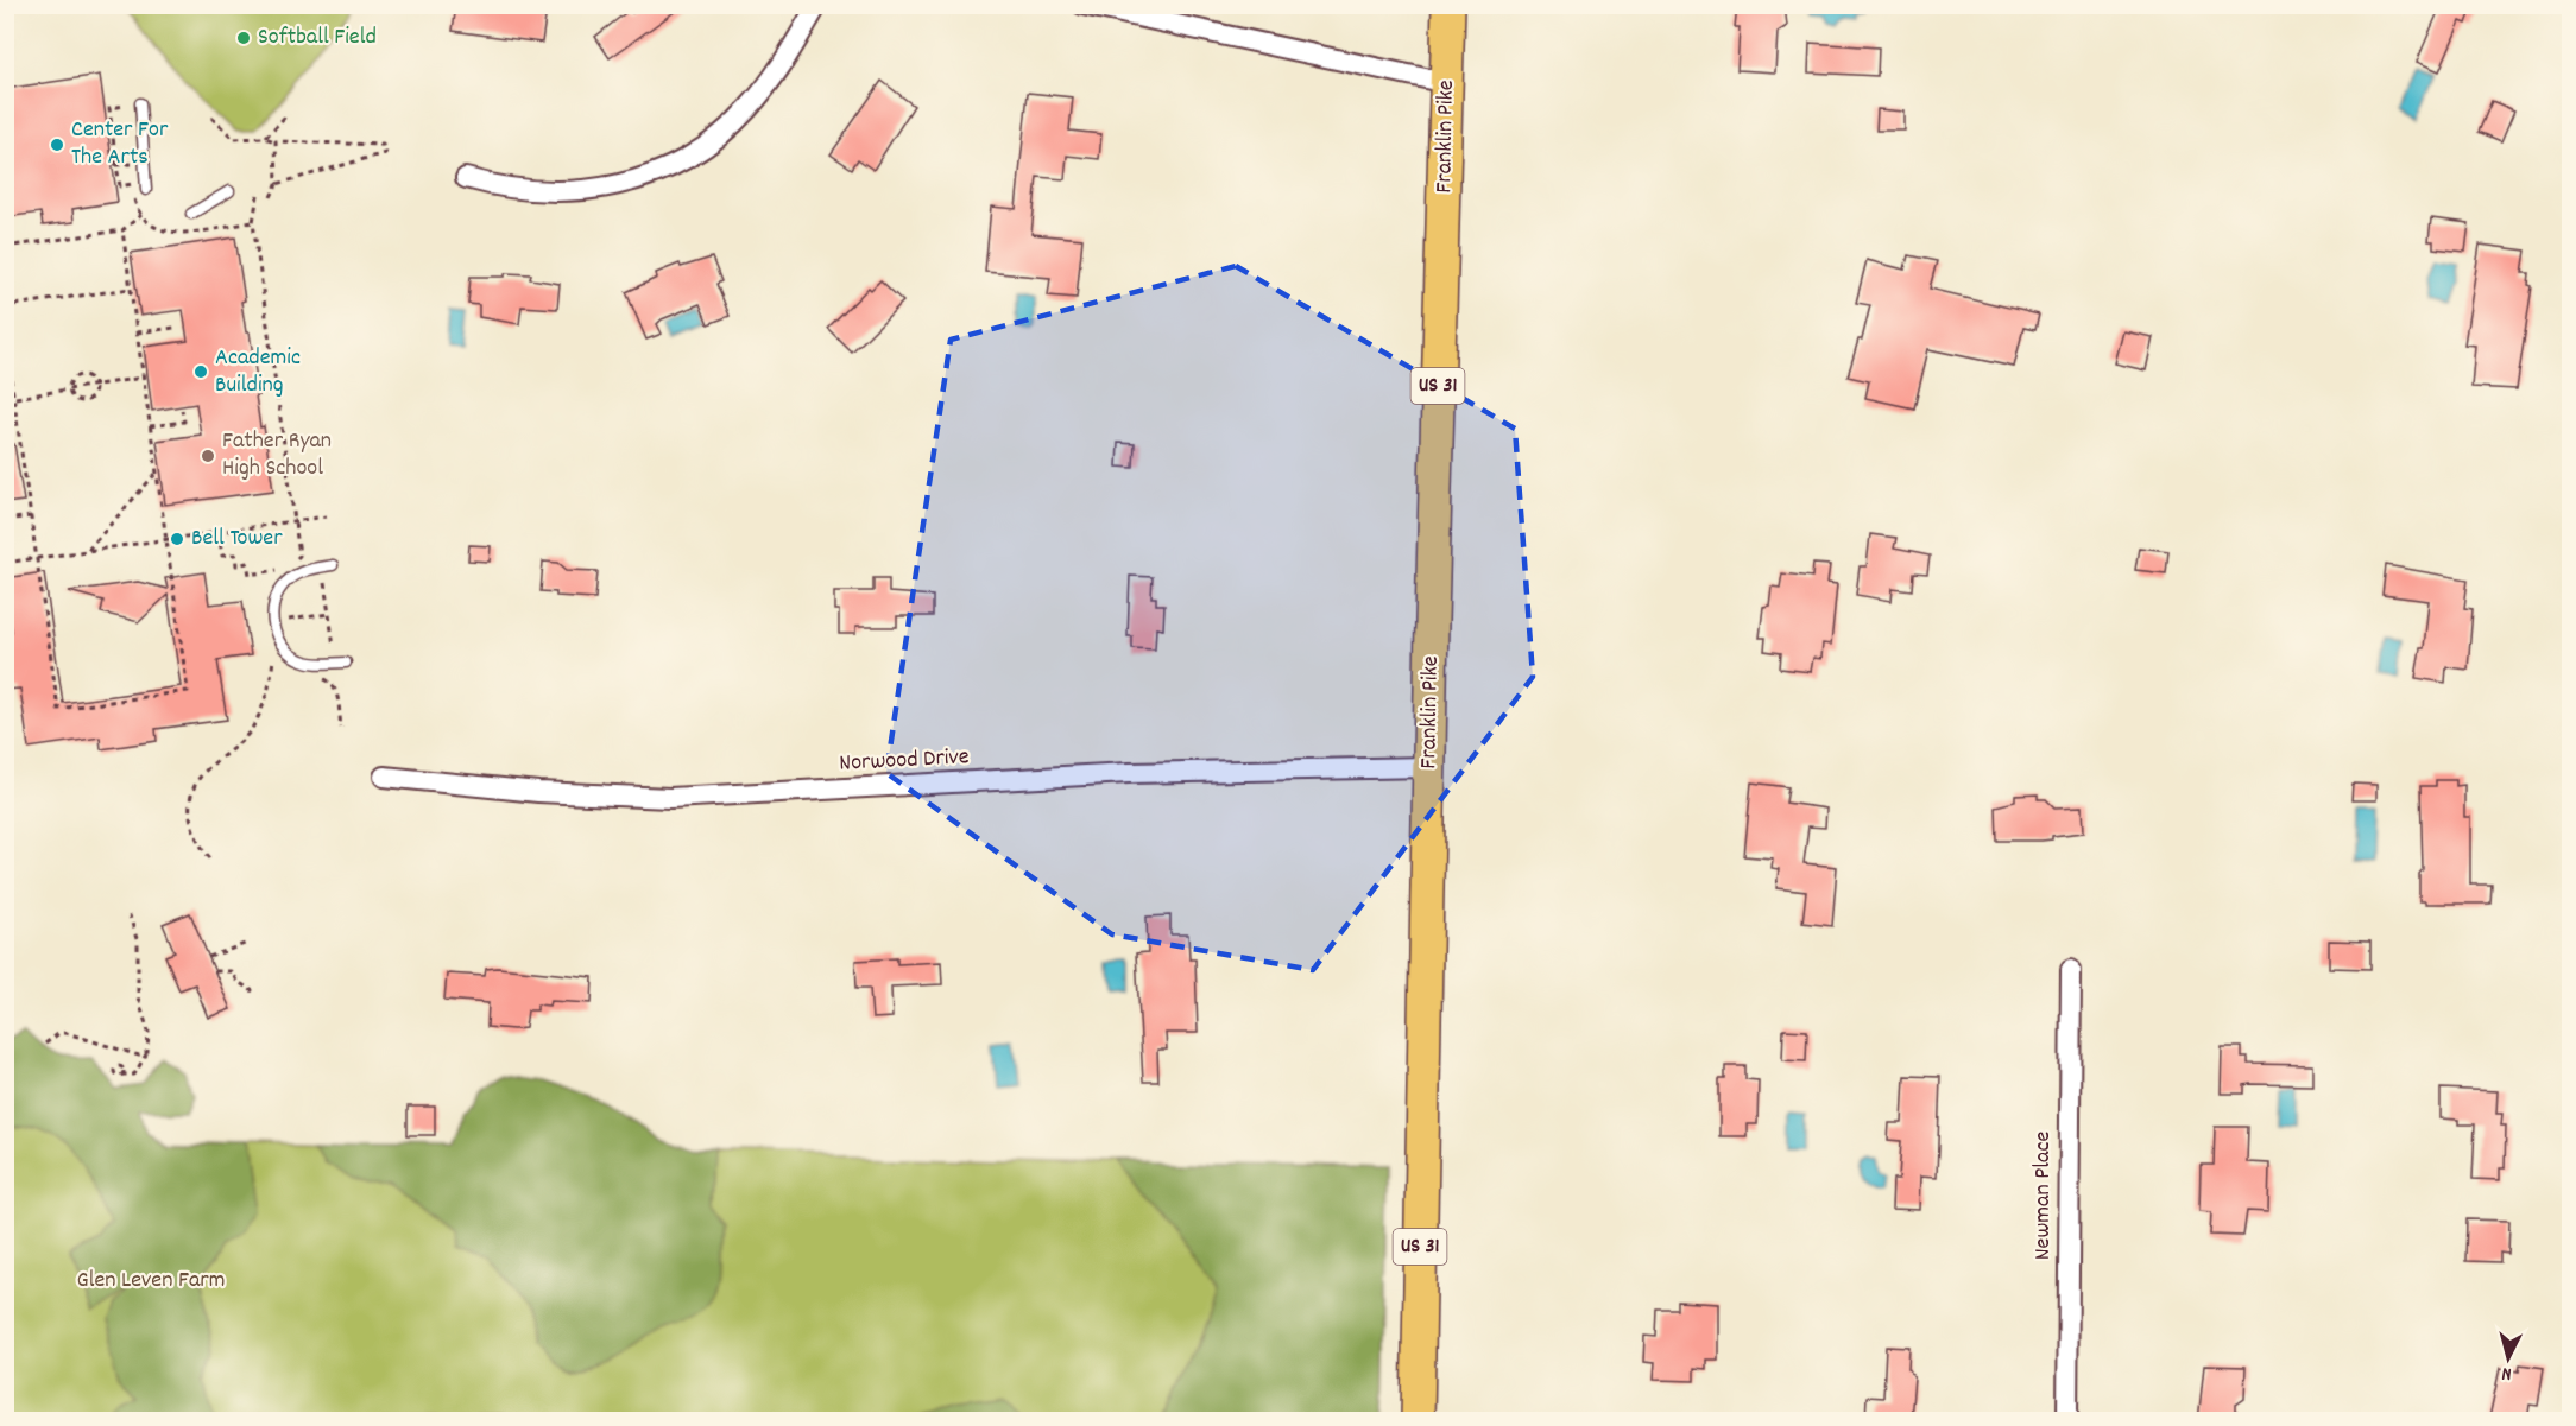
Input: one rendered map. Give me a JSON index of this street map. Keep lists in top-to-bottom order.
{
  "streets": {
    "main road": ["Franklin Pike", "US 31"],
    "street": ["Norwood Drive", "Newman Place"]
  },
  "crossings": [
    ["Franklin Pike", "Norwood Drive"]
  ],
  "parks": ["Glen Leven Farm"],
  "places": [
    "Softball Field",
    "Center For The Arts",
    "Academic Building",
    "Father Ryan High School",
    "Bell Tower"
  ],
  "north": "bottom"
}
